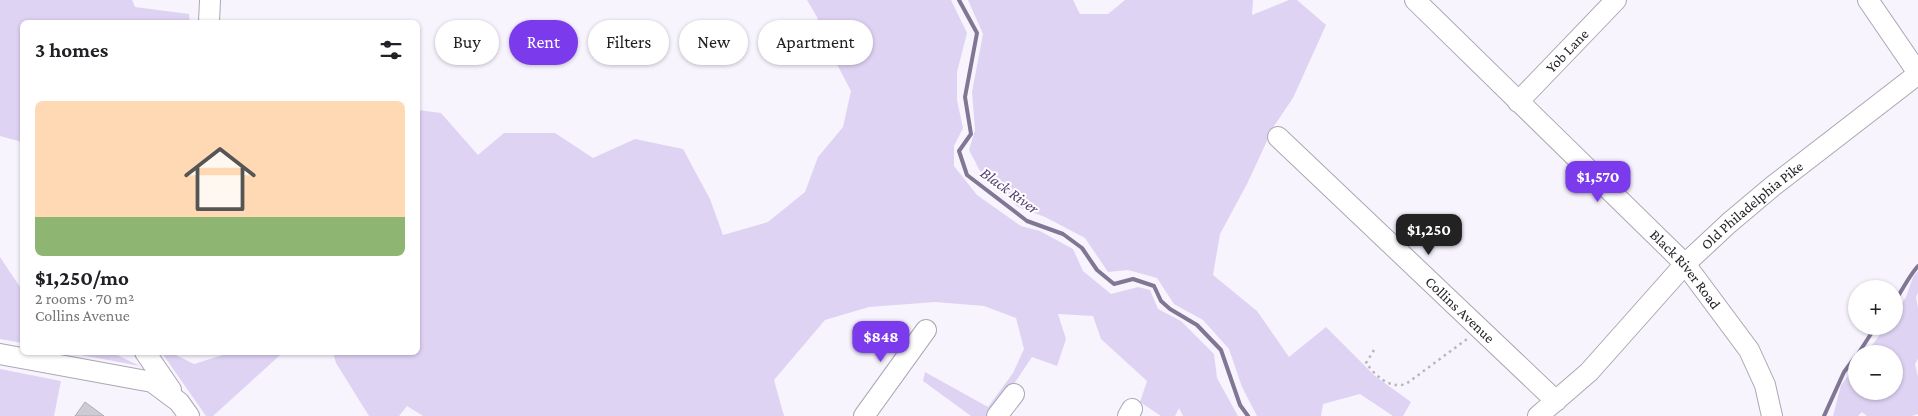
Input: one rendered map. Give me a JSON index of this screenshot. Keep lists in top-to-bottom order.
{
  "streets": {
    "street": [
      "Yob Lane",
      "Old Philadelphia Pike",
      "Black River Road",
      "Collins Avenue"
    ]
  },
  "crossings": [
    ["Yob Lane", "Black River Road"],
    ["Old Philadelphia Pike", "Black River Road"],
    ["Old Philadelphia Pike", "Collins Avenue"]
  ],
  "water": ["Black River"],
  "page": {
    "chip": [
      "Buy",
      "Rent",
      "Filters",
      "New",
      "Apartment"
    ],
    "heading": "3 homes",
    "list": [
      {
        "name": "$1,250/mo",
        "note": "2 rooms · 70 m² · Collins Avenue"
      }
    ],
    "price": ["$1,570", "$1,250", "$848"],
    "map_buttons": ["+", "−"]
  }
}
